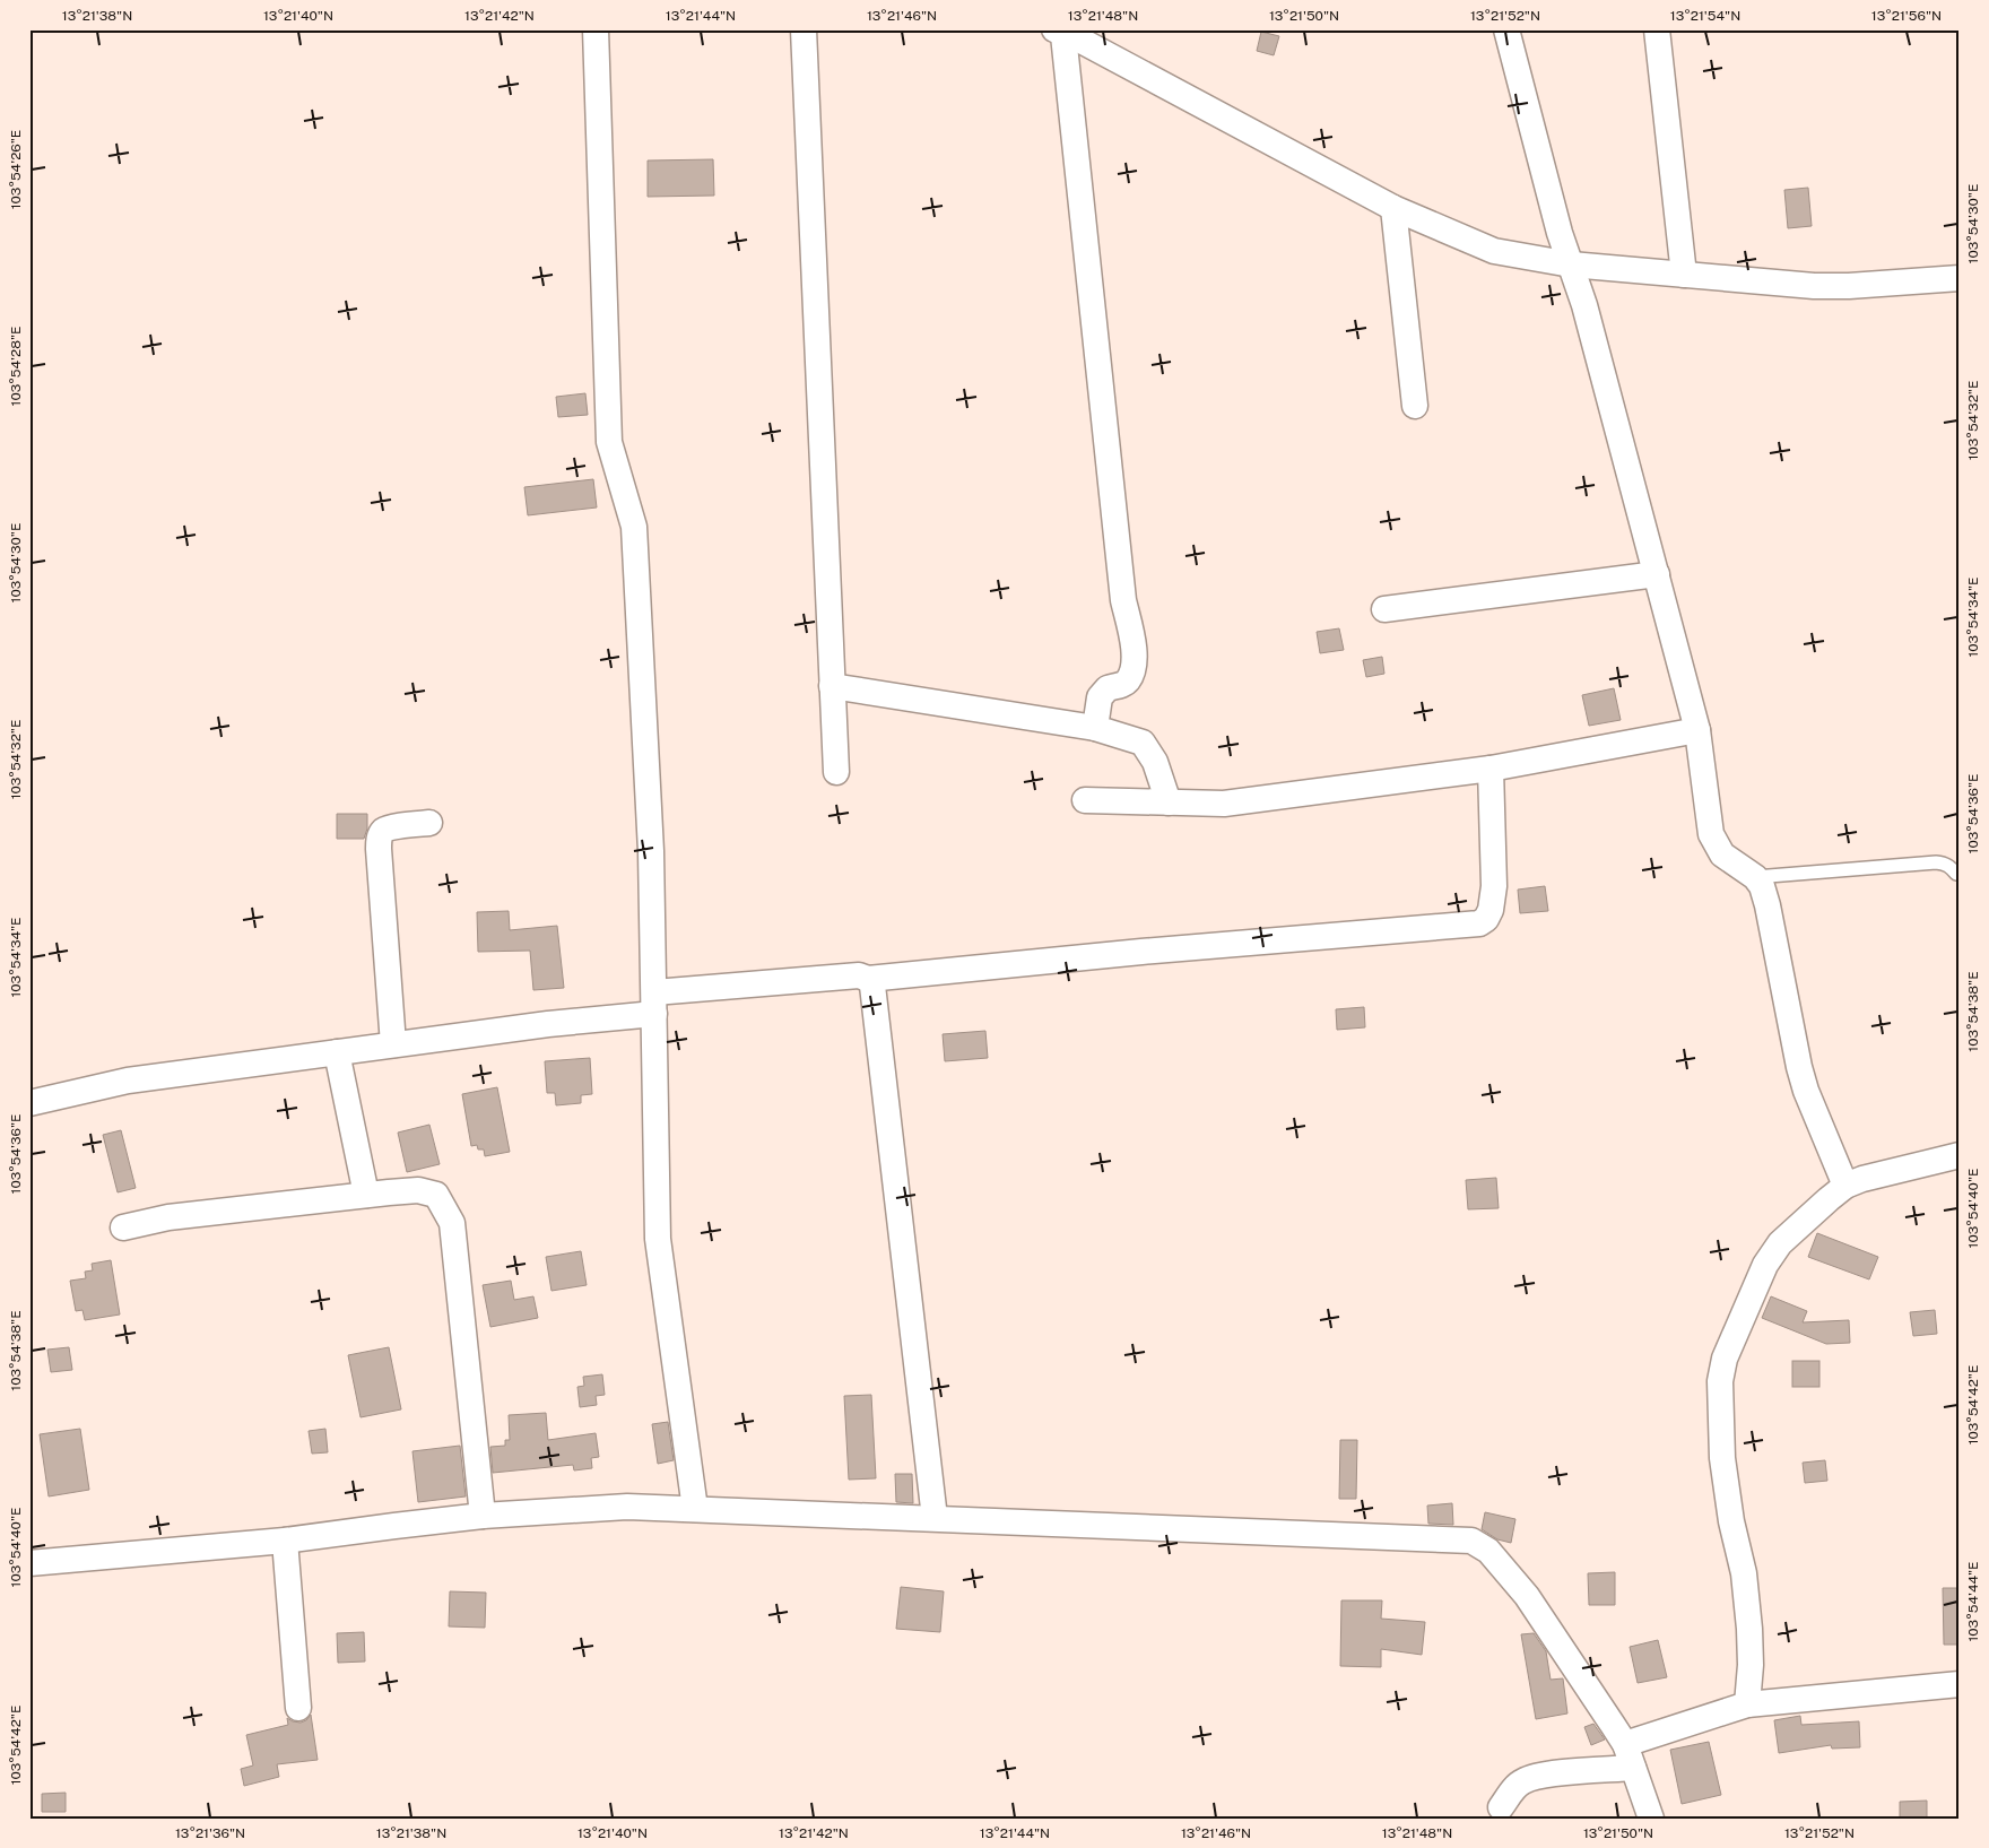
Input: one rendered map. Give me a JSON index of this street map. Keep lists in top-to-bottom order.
{
  "coordinates": [
    "13°21'38\"N",
    "13°21'40\"N",
    "13°21'42\"N",
    "13°21'44\"N",
    "13°21'46\"N",
    "13°21'48\"N",
    "13°21'50\"N",
    "13°21'52\"N",
    "13°21'54\"N",
    "13°21'56\"N",
    "103°54'26\"E",
    "103°54'30\"E",
    "103°54'28\"E",
    "103°54'32\"E",
    "103°54'34\"E",
    "103°54'36\"E",
    "103°54'38\"E",
    "103°54'40\"E",
    "103°54'42\"E",
    "103°54'44\"E",
    "13°21'36\"N"
  ]
}
